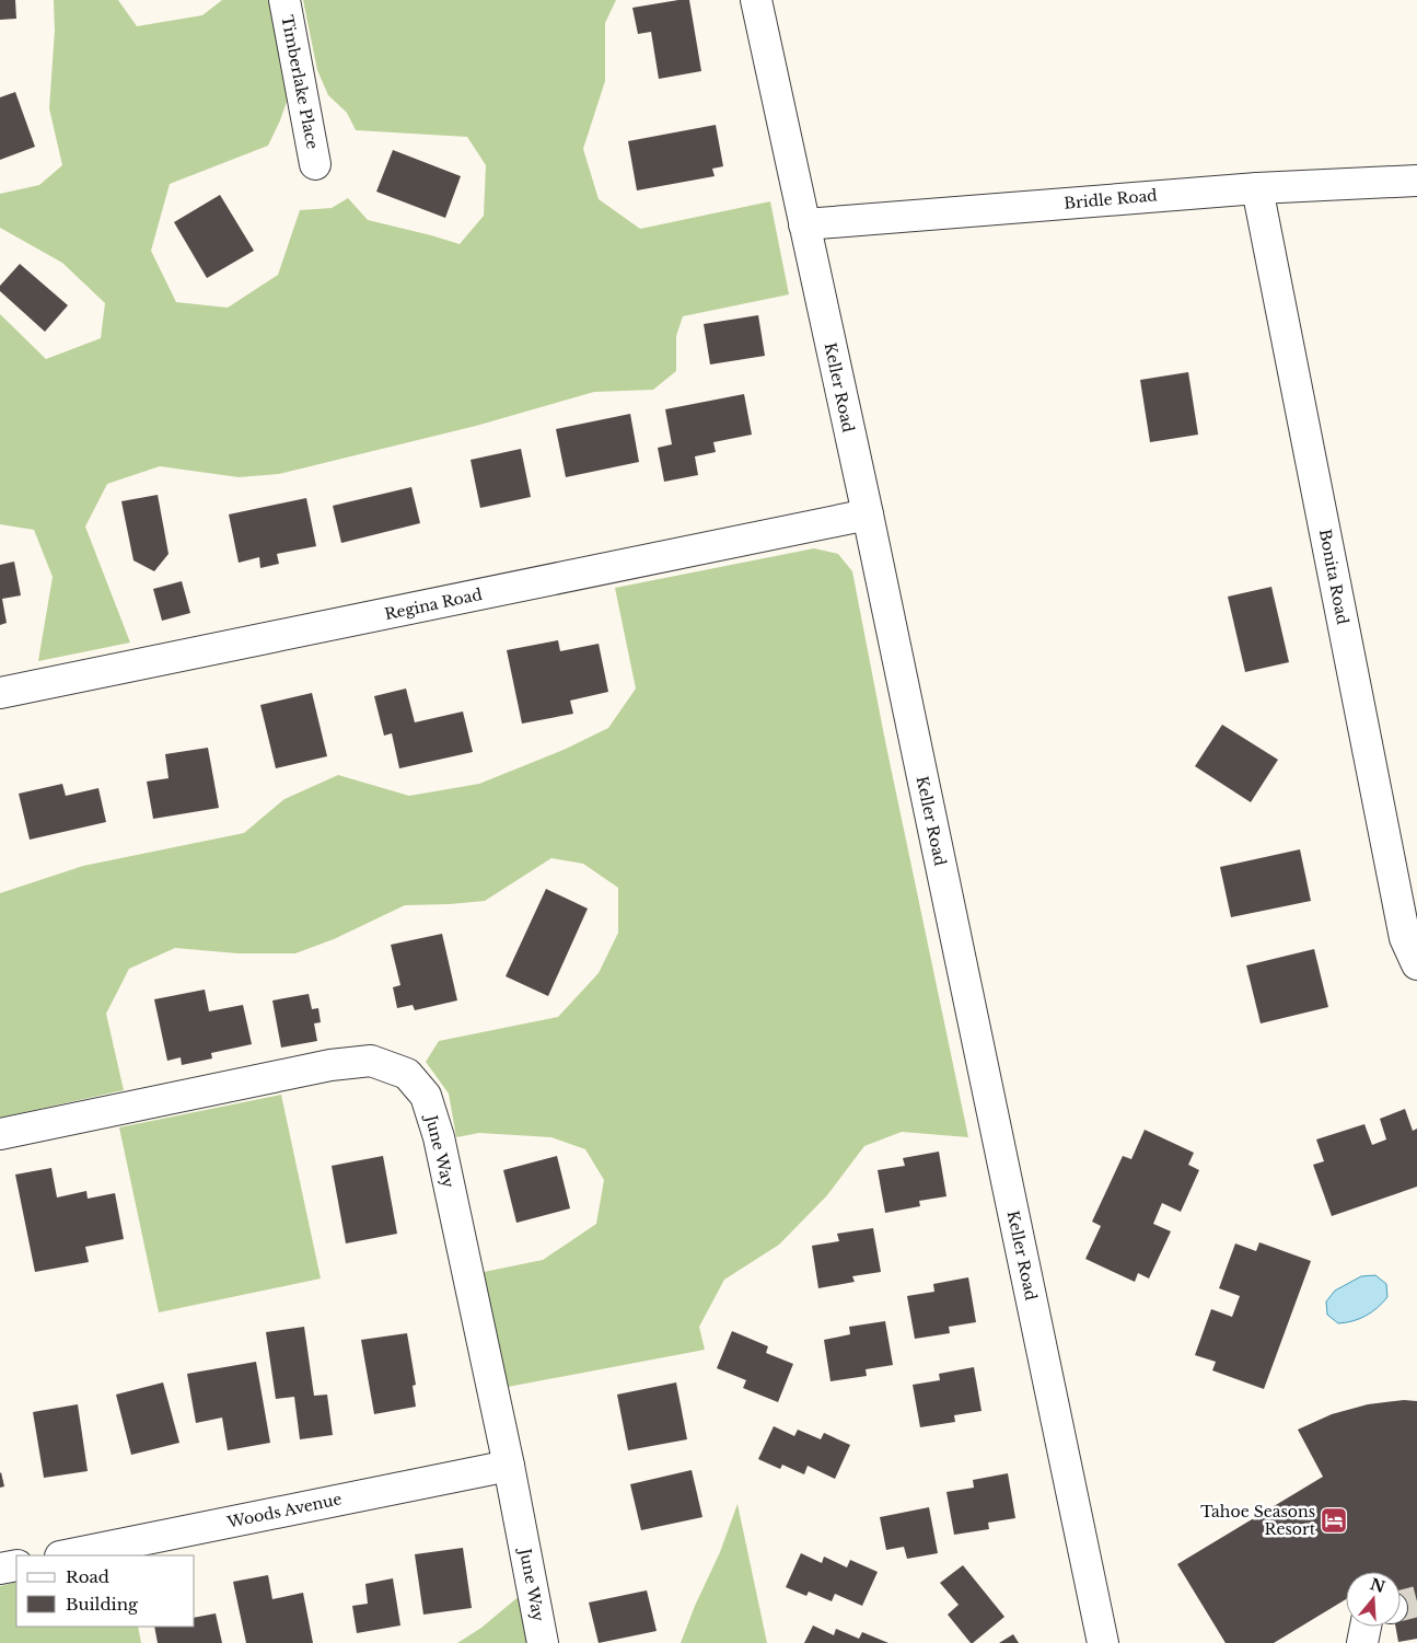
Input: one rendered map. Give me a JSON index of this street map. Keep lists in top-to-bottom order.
{
  "streets": {
    "street": [
      "Timberlake Place",
      "Bridle Road",
      "Keller Road",
      "Bonita Road",
      "Regina Road",
      "June Way",
      "Woods Avenue"
    ]
  },
  "crossings": [
    ["Bridle Road", "Keller Road"],
    ["Bridle Road", "Bonita Road"],
    ["Keller Road", "Regina Road"],
    ["June Way", "Woods Avenue"]
  ],
  "places": {
    "hotel": ["Tahoe Seasons Resort"]
  },
  "legend": ["Road", "Building"],
  "north": "top"
}
